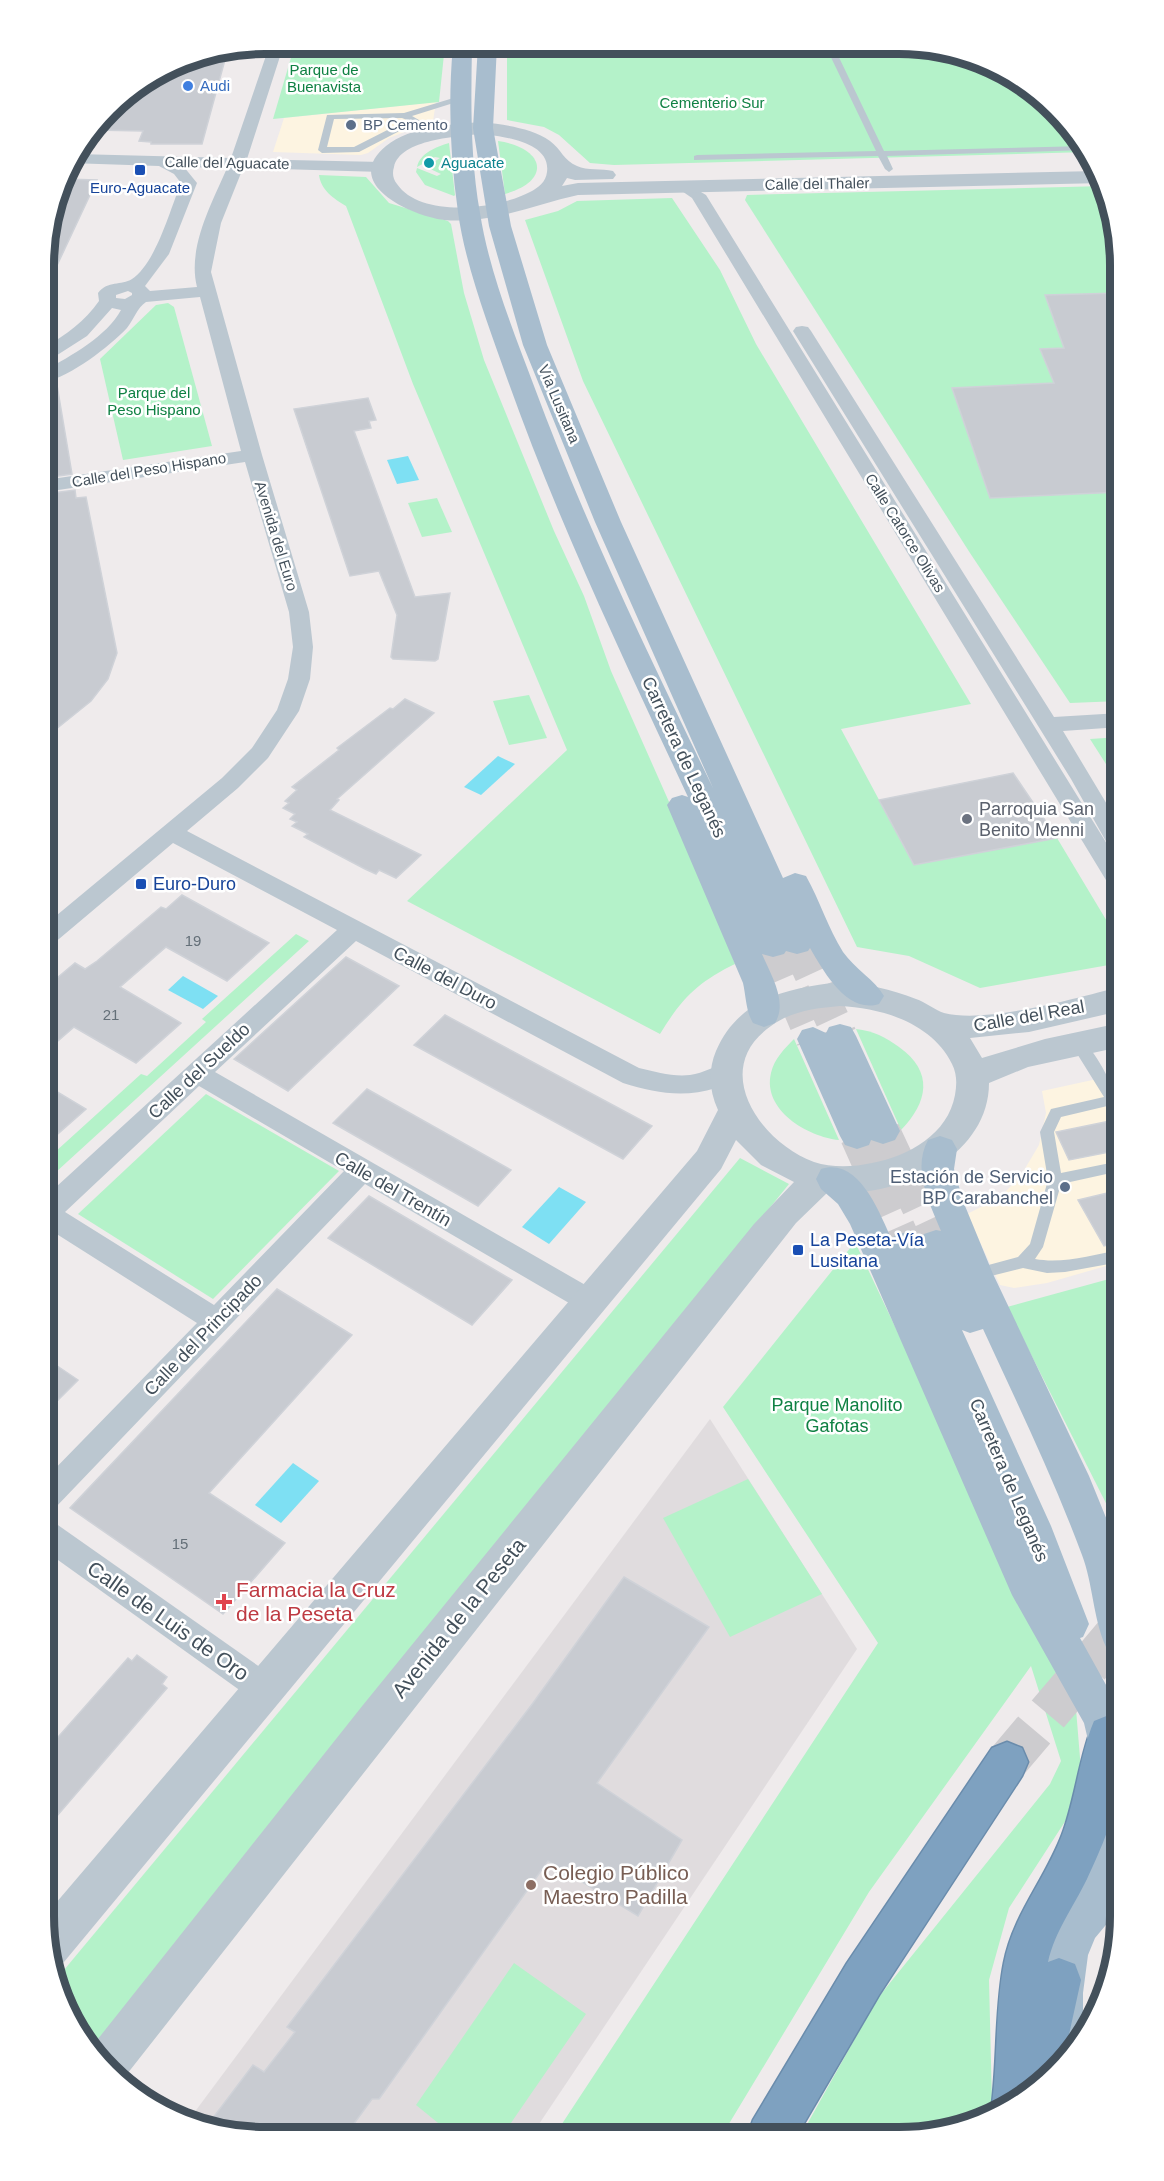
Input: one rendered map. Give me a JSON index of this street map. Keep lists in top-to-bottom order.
{
  "streets": {
    "main road": ["Vía Lusitana", "Carretera de Leganés"],
    "street": [
      "Calle del Aguacate",
      "Calle del Thaler",
      "Calle del Peso Hispano",
      "Calle Catorce Olivas",
      "Avenida del Euro",
      "Calle del Duro",
      "Calle del Real",
      "Calle del Sueldo",
      "Calle del Trentín",
      "Calle del Principado",
      "Avenida de la Peseta",
      "Calle de Luis de Oro"
    ]
  },
  "crossings": [
    ["Calle del Aguacate", "Calle del Thaler"],
    ["Calle del Aguacate", "Avenida del Euro"],
    ["Calle del Thaler", "Vía Lusitana"],
    ["Calle del Thaler", "Calle Catorce Olivas"],
    ["Vía Lusitana", "Carretera de Leganés"],
    ["Calle del Peso Hispano", "Avenida del Euro"],
    ["Avenida del Euro", "Calle del Duro"],
    ["Calle del Duro", "Calle del Sueldo"],
    ["Calle del Sueldo", "Calle del Trentín"],
    ["Calle del Trentín", "Calle del Principado"]
  ],
  "parks": [
    "Parque de Buenavista",
    "Cementerio Sur",
    "Parque del Peso Hispano",
    "Parque Manolito Gafotas"
  ],
  "places": {
    "other": [
      "Audi",
      "BP Cemento",
      "Aguacate",
      "Parroquia San Benito Menni",
      "Estación de Servicio BP Carabanchel",
      "Colegio Público Maestro Padilla"
    ],
    "transit": ["Euro-Aguacate", "Euro-Duro", "La Peseta-Vía Lusitana"],
    "health": ["Farmacia la Cruz de la Peseta"]
  },
  "house_numbers": ["19", "21", "15"]
}
